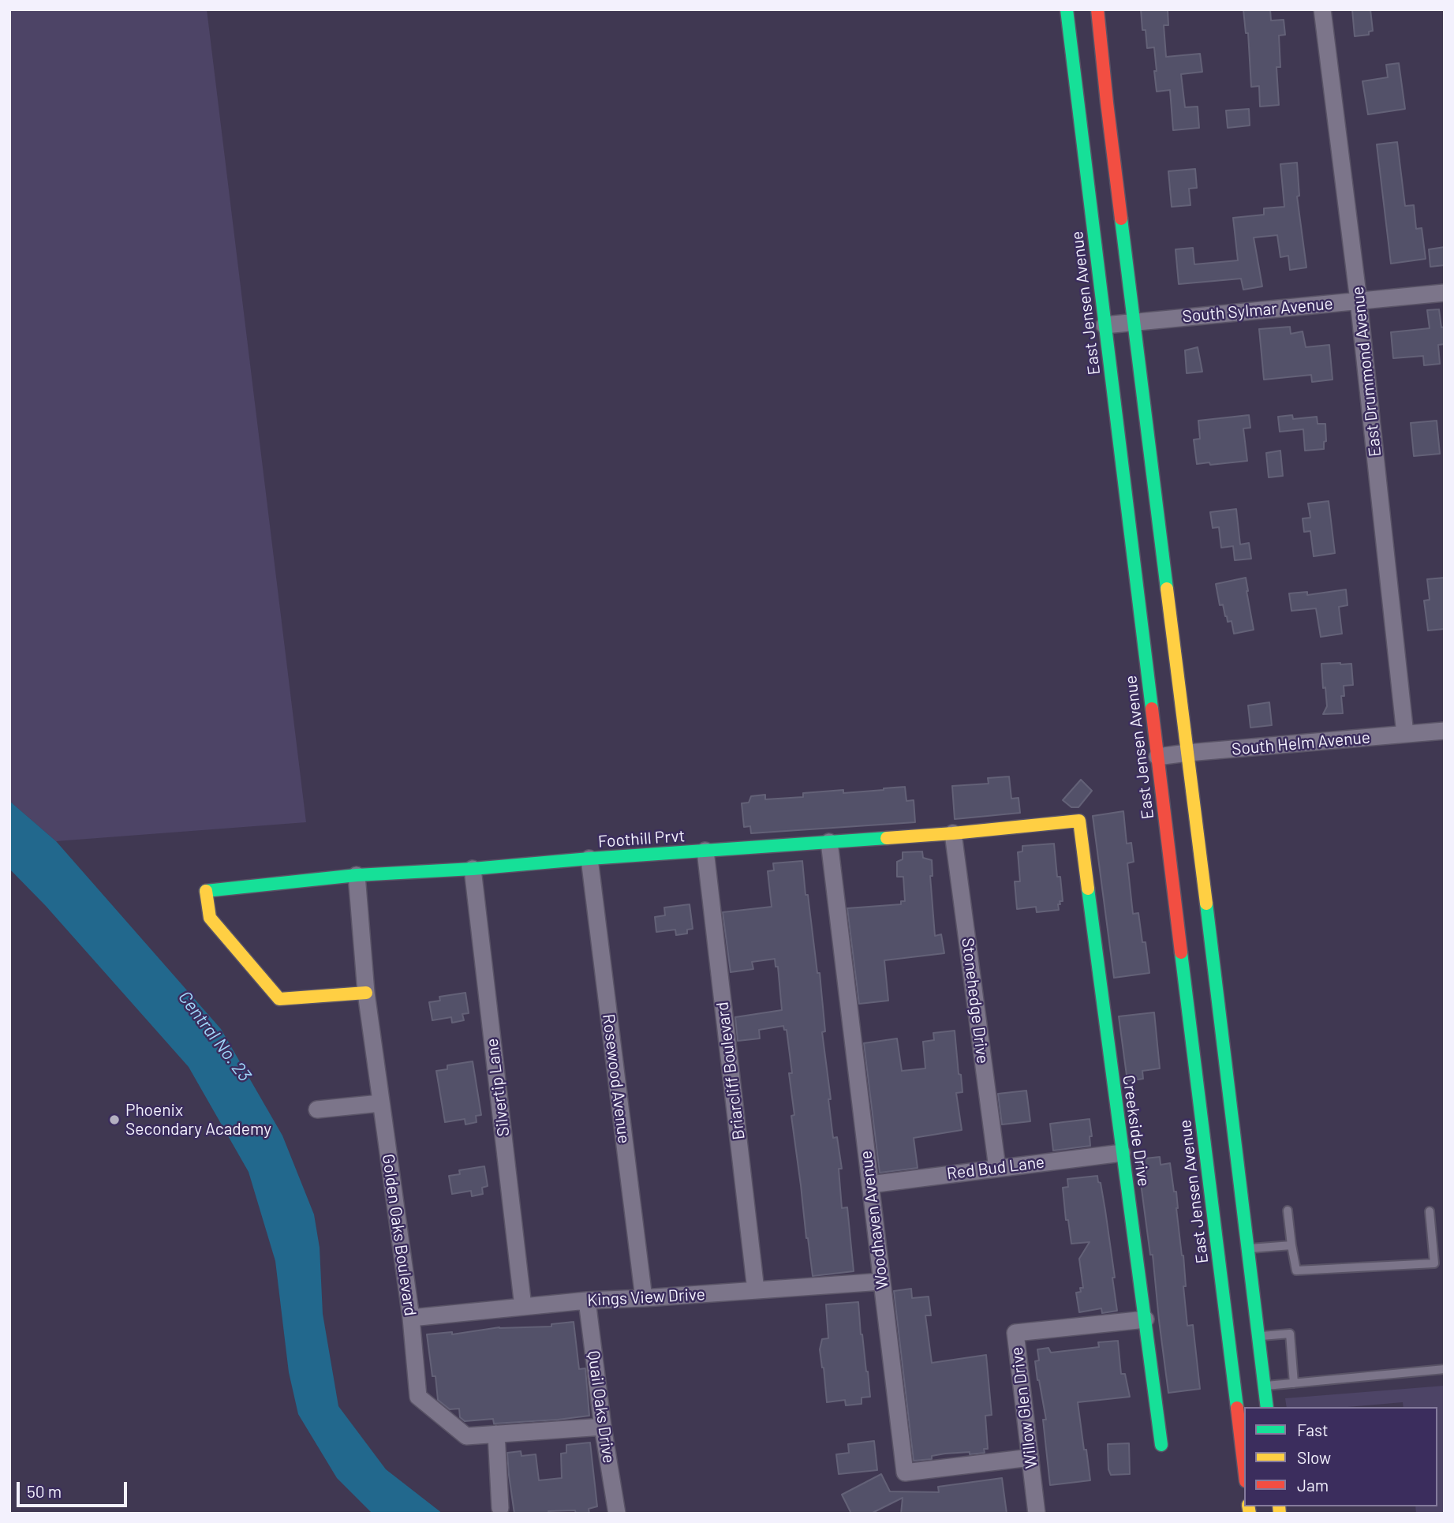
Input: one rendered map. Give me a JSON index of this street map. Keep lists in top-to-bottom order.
{
  "streets": {
    "main road": ["East Jensen Avenue", "Foothill Prvt", "Creekside Drive"],
    "street": [
      "South Sylmar Avenue",
      "East Drummond Avenue",
      "South Helm Avenue",
      "Stonehedge Drive",
      "Briarcliff Boulevard",
      "Rosewood Avenue",
      "Silvertip Lane",
      "Red Bud Lane",
      "Woodhaven Avenue",
      "Golden Oaks Boulevard",
      "Kings View Drive",
      "Quail Oaks Drive",
      "Willow Glen Drive"
    ]
  },
  "crossings": [
    ["East Jensen Avenue", "South Sylmar Avenue"],
    ["East Jensen Avenue", "South Helm Avenue"],
    ["South Sylmar Avenue", "East Drummond Avenue"],
    ["East Drummond Avenue", "South Helm Avenue"],
    ["Foothill Prvt", "Stonehedge Drive"],
    ["Foothill Prvt", "Briarcliff Boulevard"],
    ["Foothill Prvt", "Rosewood Avenue"],
    ["Foothill Prvt", "Silvertip Lane"],
    ["Foothill Prvt", "Creekside Drive"],
    ["Foothill Prvt", "Woodhaven Avenue"],
    ["Foothill Prvt", "Golden Oaks Boulevard"],
    ["Stonehedge Drive", "Red Bud Lane"],
    ["Briarcliff Boulevard", "Kings View Drive"],
    ["Rosewood Avenue", "Kings View Drive"],
    ["Silvertip Lane", "Kings View Drive"],
    ["Creekside Drive", "Red Bud Lane"],
    ["Creekside Drive", "Willow Glen Drive"],
    ["Red Bud Lane", "Woodhaven Avenue"],
    ["Woodhaven Avenue", "Kings View Drive"],
    ["Woodhaven Avenue", "Willow Glen Drive"],
    ["Golden Oaks Boulevard", "Kings View Drive"],
    ["Golden Oaks Boulevard", "Quail Oaks Drive"],
    ["Kings View Drive", "Quail Oaks Drive"]
  ],
  "water": ["Central No. 23"],
  "places": ["Phoenix Secondary Academy"],
  "legend": ["Fast", "Slow", "Jam"],
  "scale_bar": "50 m"
}
